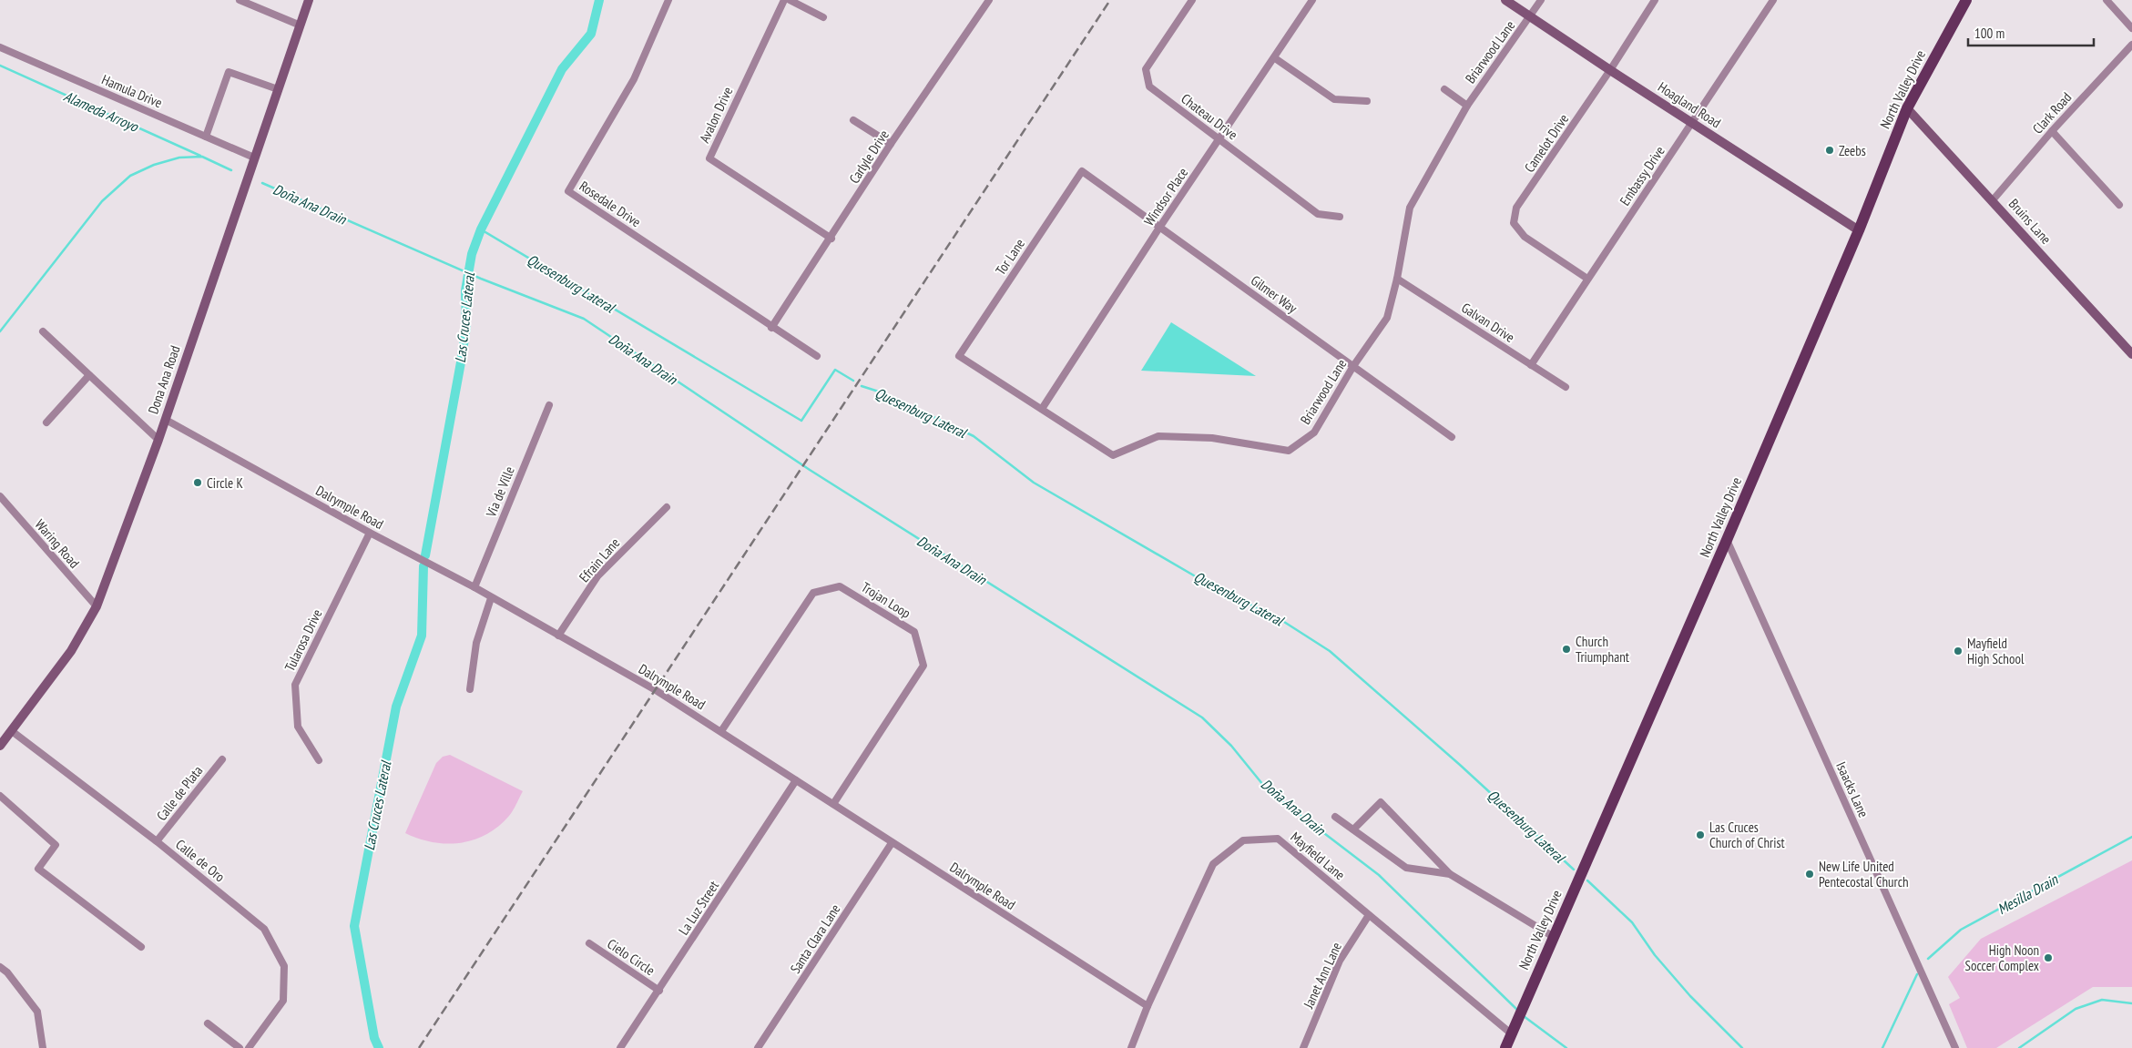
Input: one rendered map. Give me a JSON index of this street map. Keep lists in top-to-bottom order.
{
  "streets": {
    "main road": ["North Valley Drive"],
    "street": [
      "Briarwood Lane",
      "Hamula Drive",
      "Hoagland Road",
      "Clark Road",
      "Avalon Drive",
      "Chateau Drive",
      "Camelot Drive",
      "Carlyle Drive",
      "Embassy Drive",
      "Windsor Place",
      "Rosedale Drive",
      "Bruins Lane",
      "Tor Lane",
      "Gilmer Way",
      "Galvan Drive",
      "Dona Ana Road",
      "Via de Ville",
      "Dalrymple Road",
      "Waring Road",
      "Efrain Lane",
      "Trojan Loop",
      "Tularosa Drive",
      "Isaacks Lane",
      "Calle de Plata",
      "Mayfield Lane",
      "Calle de Oro",
      "La Luz Street",
      "Santa Clara Lane",
      "Cielo Circle",
      "Janet Ann Lane"
    ]
  },
  "crossings": [
    ["Briarwood Lane", "Hoagland Road"],
    ["Briarwood Lane", "Windsor Place"],
    ["Briarwood Lane", "Tor Lane"],
    ["Briarwood Lane", "Gilmer Way"],
    ["Briarwood Lane", "Galvan Drive"],
    ["North Valley Drive", "Hoagland Road"],
    ["North Valley Drive", "Bruins Lane"],
    ["North Valley Drive", "Isaacks Lane"],
    ["North Valley Drive", "Mayfield Lane"],
    ["Hamula Drive", "Dona Ana Road"],
    ["Hoagland Road", "Camelot Drive"],
    ["Hoagland Road", "Embassy Drive"],
    ["Clark Road", "Bruins Lane"],
    ["Avalon Drive", "Carlyle Drive"],
    ["Chateau Drive", "Windsor Place"],
    ["Camelot Drive", "Embassy Drive"],
    ["Carlyle Drive", "Rosedale Drive"],
    ["Embassy Drive", "Galvan Drive"],
    ["Windsor Place", "Gilmer Way"],
    ["Tor Lane", "Gilmer Way"],
    ["Dona Ana Road", "Dalrymple Road"],
    ["Dona Ana Road", "Waring Road"],
    ["Dona Ana Road", "Calle de Oro"],
    ["Via de Ville", "Dalrymple Road"],
    ["Dalrymple Road", "Efrain Lane"],
    ["Dalrymple Road", "Trojan Loop"],
    ["Dalrymple Road", "Tularosa Drive"],
    ["Dalrymple Road", "Mayfield Lane"],
    ["Dalrymple Road", "La Luz Street"],
    ["Dalrymple Road", "Santa Clara Lane"],
    ["Calle de Plata", "Calle de Oro"],
    ["Mayfield Lane", "Janet Ann Lane"],
    ["La Luz Street", "Cielo Circle"]
  ],
  "water": [
    "Alameda Arroyo",
    "Doña Ana Drain",
    "Quesenburg Lateral",
    "Las Cruces Lateral",
    "Mesilla Drain"
  ],
  "places": [
    "Zeebs",
    "Circle K",
    "Church Triumphant",
    "Mayfield High School",
    "Las Cruces Church of Christ",
    "New Life United Pentecostal Church",
    "High Noon Soccer Complex"
  ],
  "scale_bar": "100 m"
}
